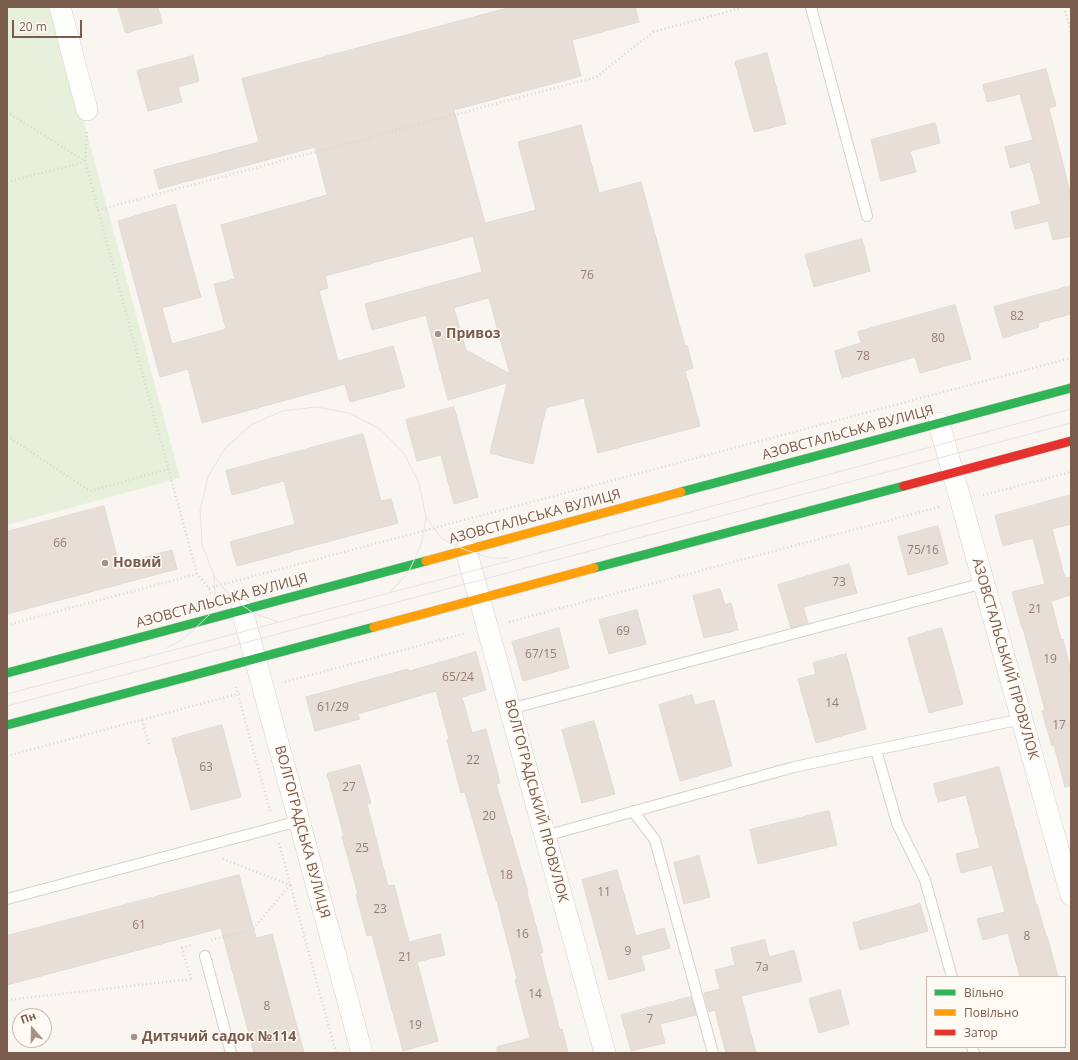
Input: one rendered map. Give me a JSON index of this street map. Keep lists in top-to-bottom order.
{
  "streets": {
    "street": [
      "АЗОВСТАЛЬСЬКА ВУЛИЦЯ",
      "АЗОВСТАЛЬСЬКИЙ ПРОВУЛОК",
      "ВОЛГОГРАДСЬКИЙ ПРОВУЛОК",
      "ВОЛГОГРАДСЬКА ВУЛИЦЯ"
    ]
  },
  "crossings": [
    ["АЗОВСТАЛЬСЬКА ВУЛИЦЯ", "АЗОВСТАЛЬСЬКИЙ ПРОВУЛОК"],
    ["АЗОВСТАЛЬСЬКА ВУЛИЦЯ", "ВОЛГОГРАДСЬКИЙ ПРОВУЛОК"],
    ["АЗОВСТАЛЬСЬКА ВУЛИЦЯ", "ВОЛГОГРАДСЬКА ВУЛИЦЯ"]
  ],
  "places": ["Привоз", "Новий", "Дитячий садок №114"],
  "house_numbers": [
    "76",
    "82",
    "80",
    "78",
    "66",
    "75/16",
    "73",
    "21",
    "69",
    "67/15",
    "19",
    "65/24",
    "14",
    "61/29",
    "17",
    "22",
    "63",
    "27",
    "20",
    "25",
    "18",
    "11",
    "23",
    "61",
    "16",
    "8",
    "9",
    "21",
    "7а",
    "14",
    "8",
    "7",
    "19"
  ],
  "legend": ["Вільно", "Повільно", "Затор"],
  "scale_bar": "20 m",
  "north": "top"
}
